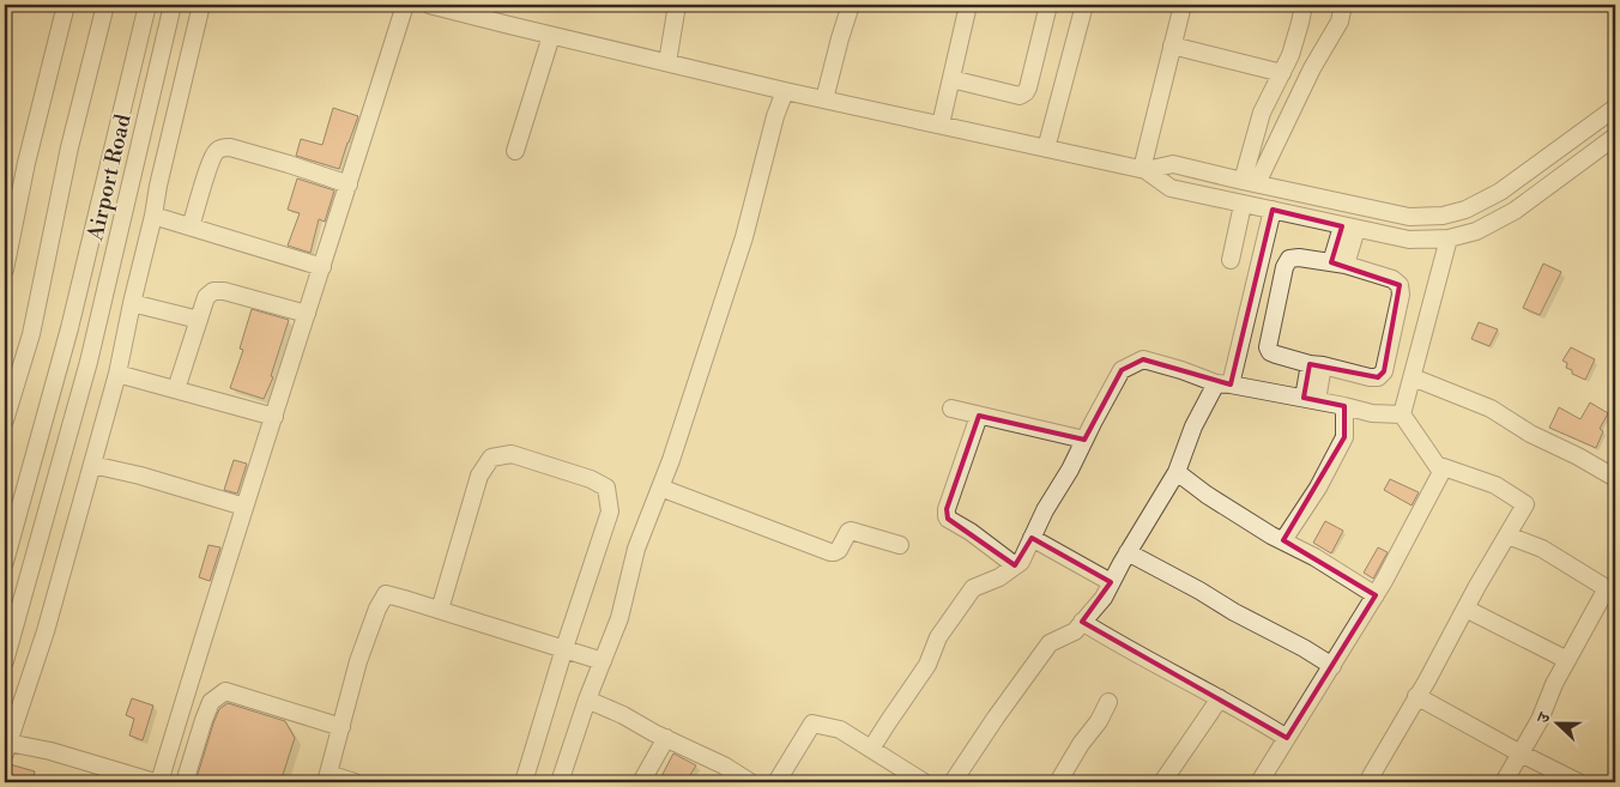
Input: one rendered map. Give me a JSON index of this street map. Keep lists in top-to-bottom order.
{
  "streets": {
    "street": ["Airport Road"]
  },
  "north": "left"
}
